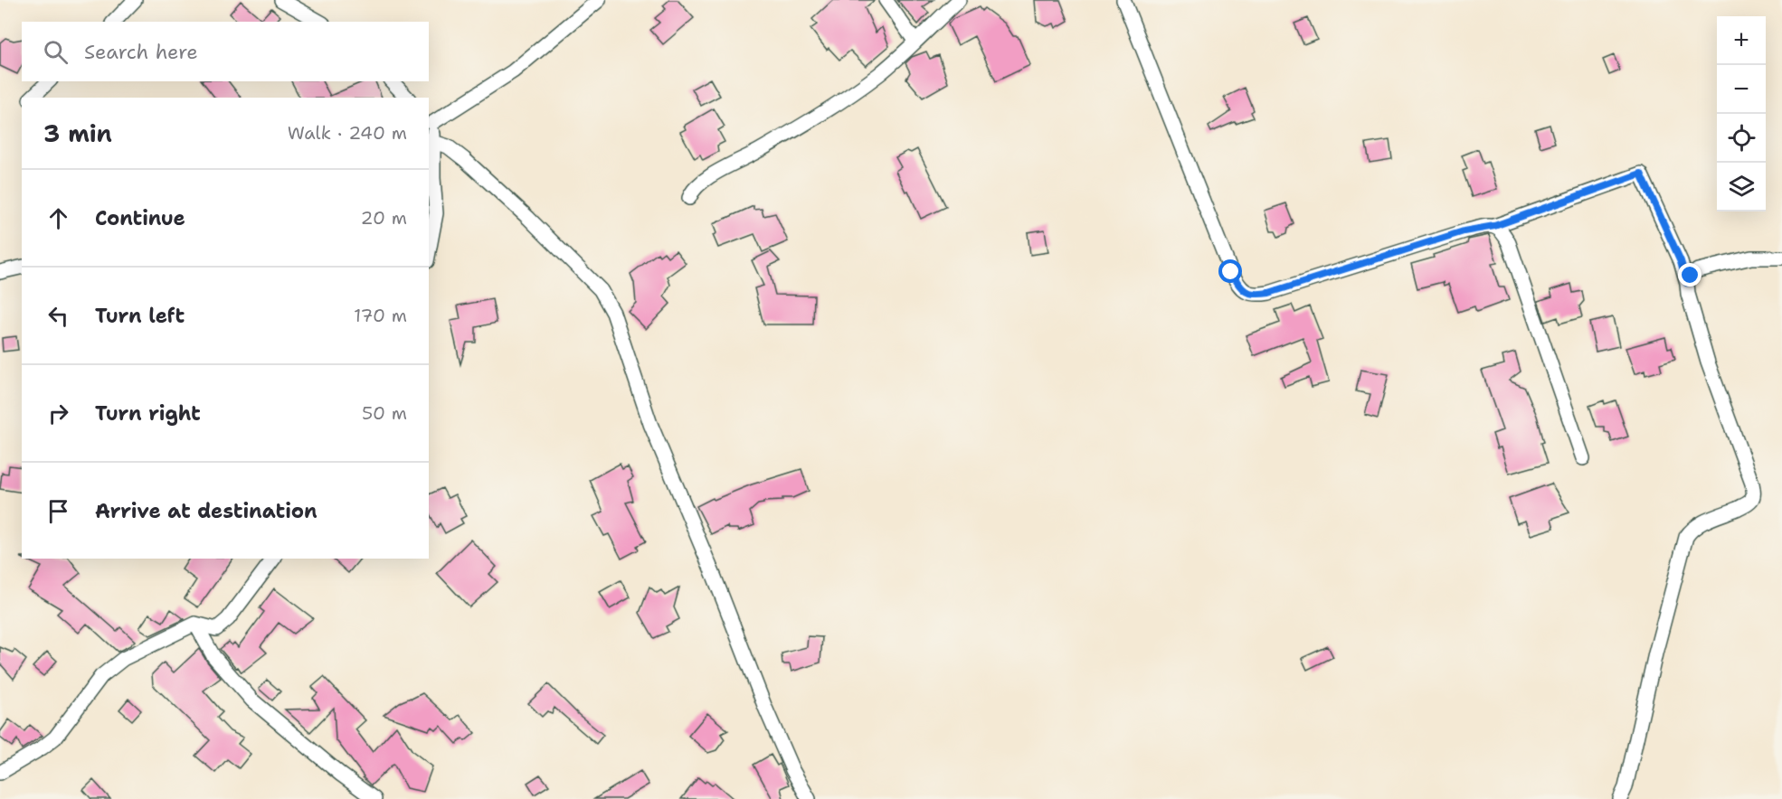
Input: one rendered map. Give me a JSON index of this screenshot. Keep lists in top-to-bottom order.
{
  "page": {
    "map_buttons": ["+", "−"],
    "search": "Search here",
    "heading": ["3 min", "Walk · 240 m"],
    "list": [
      ["Continue", "20 m"],
      ["Turn left", "170 m"],
      ["Turn right", "50 m"],
      "Arrive at destination"
    ]
  }
}
